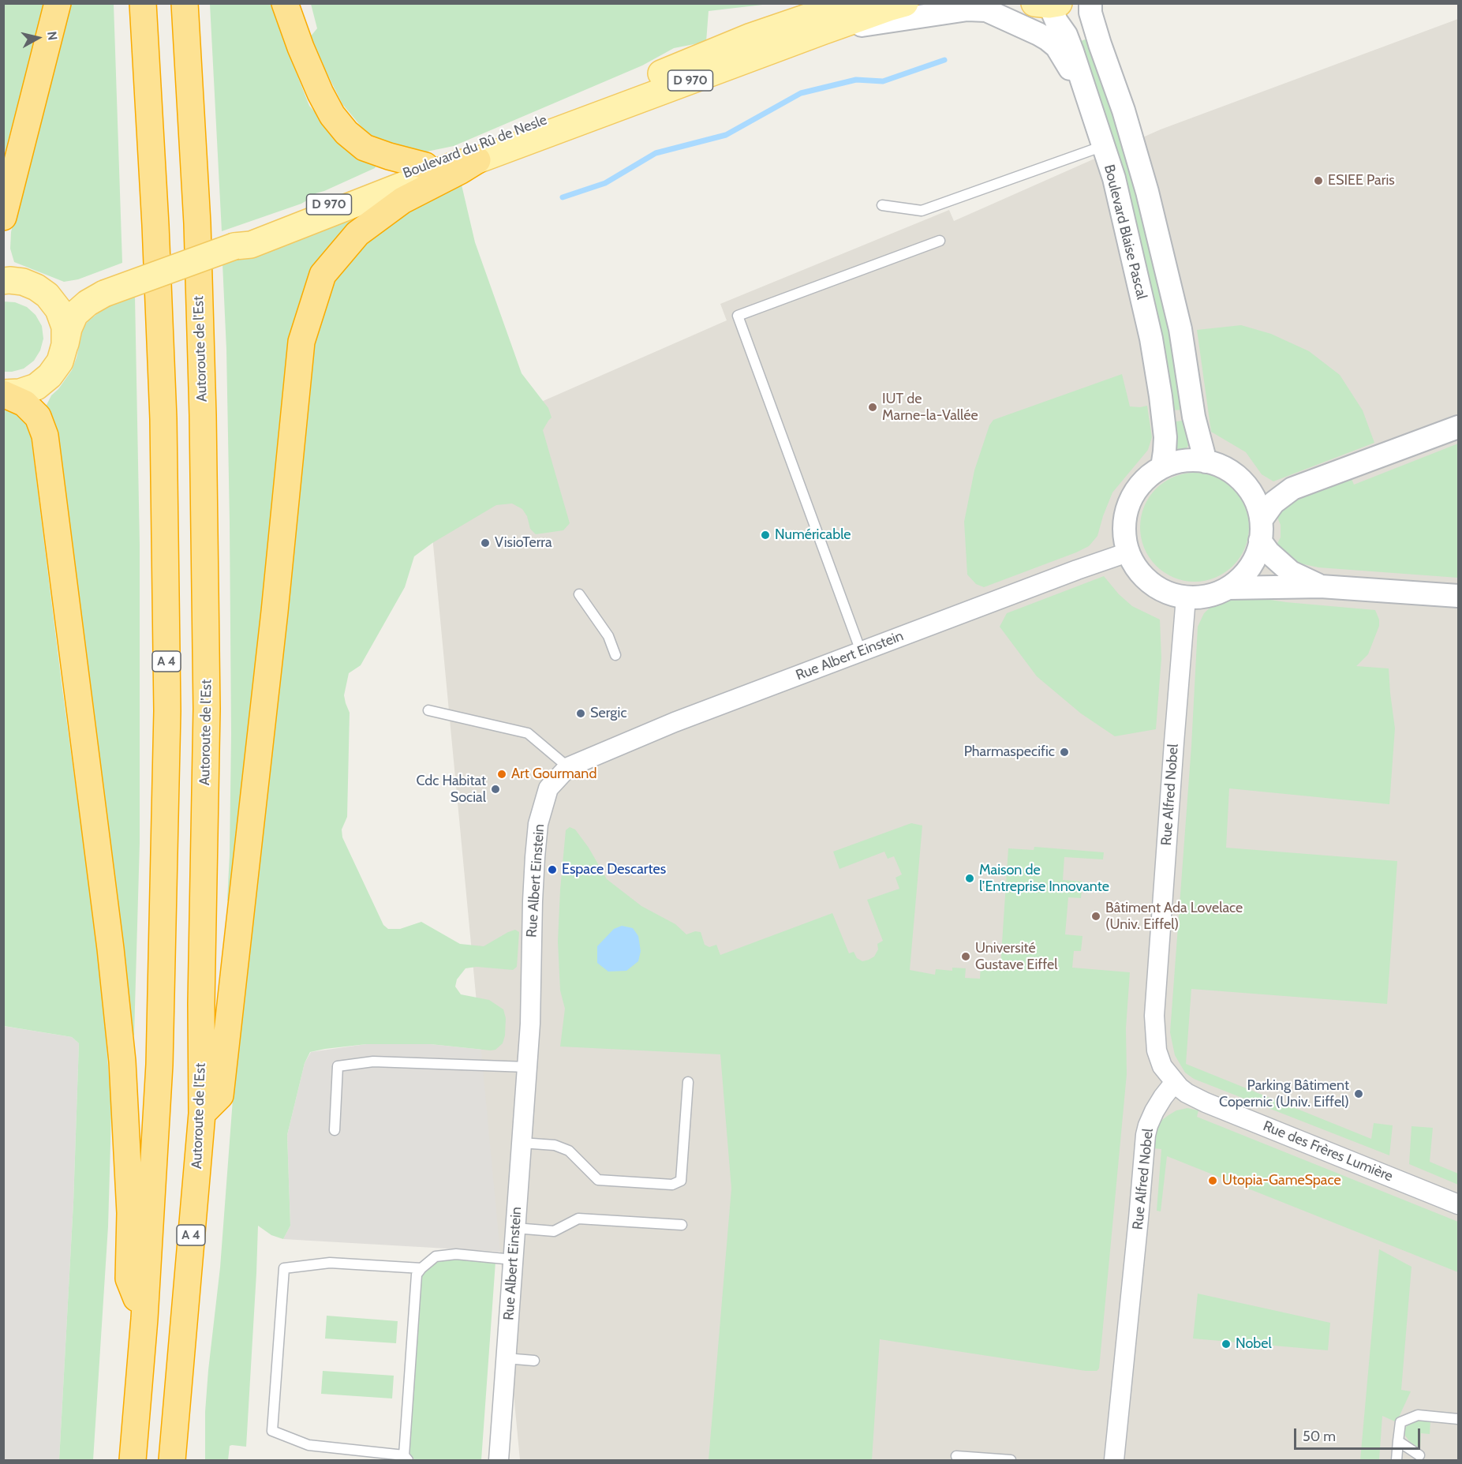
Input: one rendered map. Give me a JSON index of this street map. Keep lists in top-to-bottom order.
{
  "streets": {
    "highway": ["Autoroute de l’Est", "A 4"],
    "main road": ["D 970", "Boulevard du Rû de Nesle"],
    "street": [
      "Boulevard Blaise Pascal",
      "Rue Albert Einstein",
      "Rue Alfred Nobel",
      "Rue des Frères Lumière"
    ]
  },
  "crossings": [
    ["D 970", "Boulevard du Rû de Nesle"],
    ["Boulevard Blaise Pascal", "Rue Albert Einstein"],
    ["Boulevard Blaise Pascal", "Rue Alfred Nobel"],
    ["Rue Albert Einstein", "Rue Alfred Nobel"],
    ["Rue Alfred Nobel", "Rue des Frères Lumière"]
  ],
  "places": [
    "ESIEE Paris",
    "IUT de Marne-la-Vallée",
    "Numéricable",
    "VisioTerra",
    "Sergic",
    "Pharmaspecific",
    "Art Gourmand",
    "Cdc Habitat Social",
    "Espace Descartes",
    "Maison de l’Entreprise Innovante",
    "Bâtiment Ada Lovelace (Univ. Eiffel)",
    "Université Gustave Eiffel",
    "Parking Bâtiment Copernic (Univ. Eiffel)",
    "Utopia-GameSpace",
    "Nobel"
  ],
  "scale_bar": "50 m",
  "north": "right"
}
